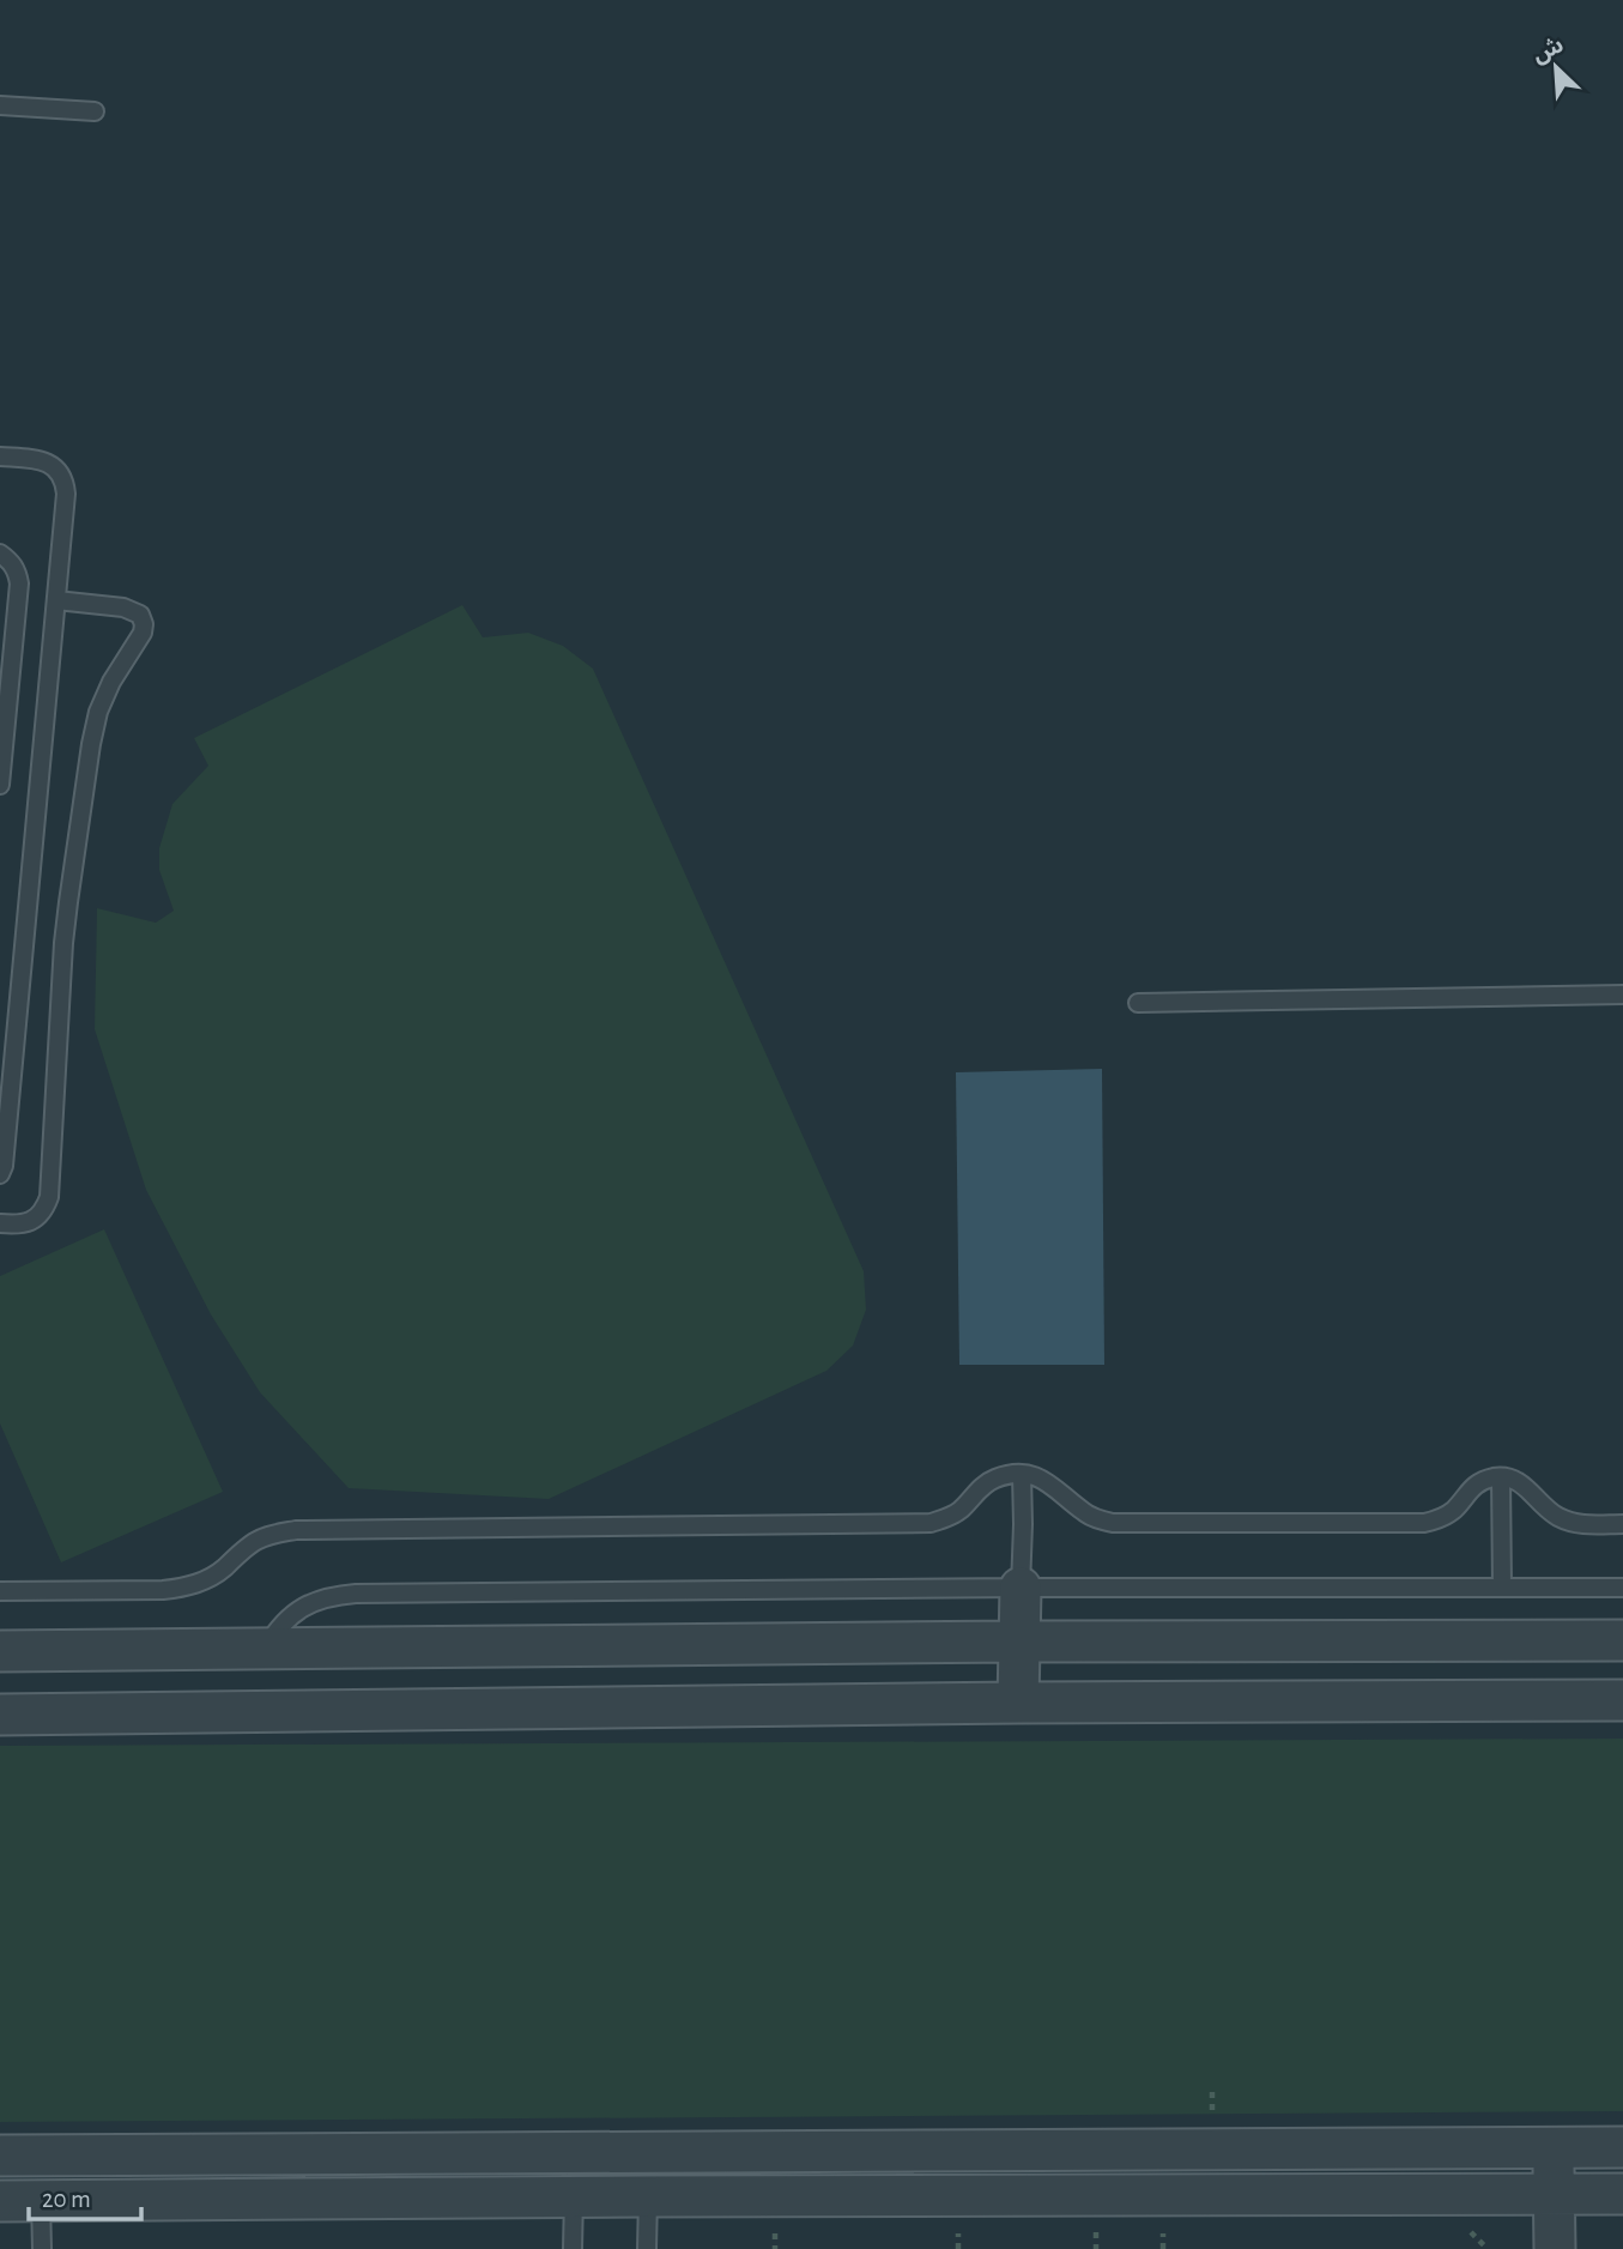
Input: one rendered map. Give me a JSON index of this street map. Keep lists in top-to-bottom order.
{
  "scale_bar": "20 m",
  "north": "top left"
}
